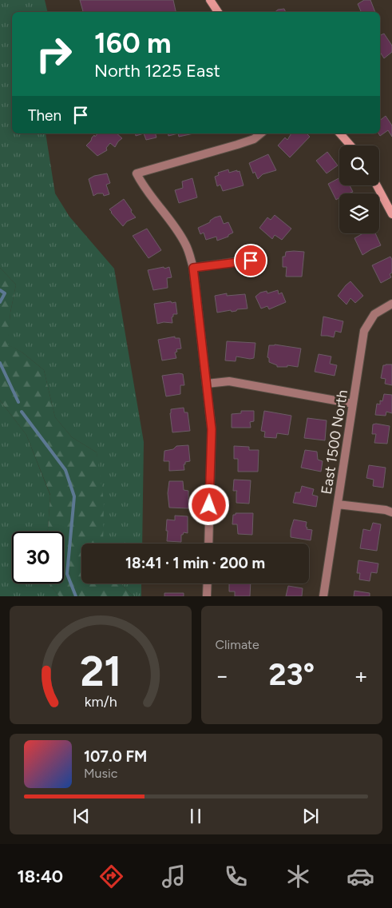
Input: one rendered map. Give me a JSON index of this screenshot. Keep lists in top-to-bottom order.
{
  "streets": {
    "street": ["East 1500 North"]
  },
  "page": {
    "turn": ["160 m", "North 1225 East"],
    "then": "Then",
    "limit": "30",
    "trip": "18:41 · 1 min · 200 m",
    "tile": "Climate",
    "heat": ["−", "23°", "+"],
    "song": ["107.0 FM", "Music"],
    "tabs": "18:40",
    "gauge": ["21", "km/h"]
  }
}
